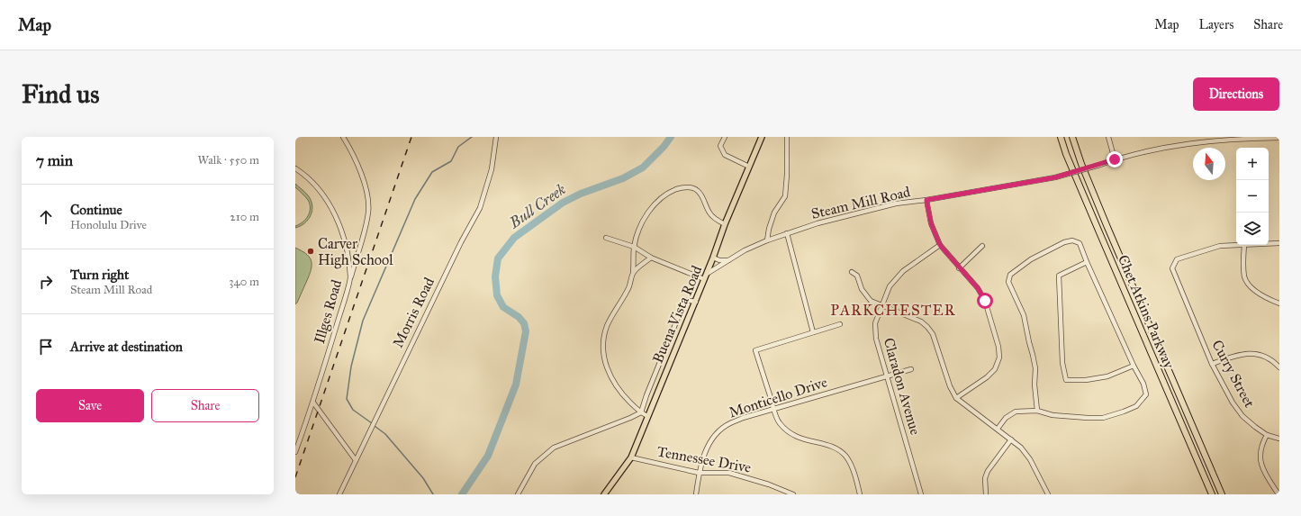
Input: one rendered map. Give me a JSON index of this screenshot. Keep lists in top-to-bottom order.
{
  "streets": {
    "highway": ["Chet Atkins Parkway"],
    "main road": ["Buena Vista Road"],
    "street": [
      "Steam Mill Road",
      "Illges Road",
      "Morris Road",
      "Curry Street",
      "Claradon Avenue",
      "Monticello Drive",
      "Tennessee Drive"
    ]
  },
  "crossings": [
    ["Steam Mill Road", "Buena Vista Road"],
    ["Buena Vista Road", "Tennessee Drive"],
    ["Claradon Avenue", "Monticello Drive"],
    ["Monticello Drive", "Tennessee Drive"]
  ],
  "districts": ["PARKCHESTER"],
  "water": ["Bull Creek"],
  "places": ["Carver High School"],
  "north": "top",
  "page": {
    "header": "Map",
    "nav": ["Map", "Layers", "Share"],
    "buttons": [
      "Directions",
      ["Save", "Share"]
    ],
    "title": "Find us",
    "heading": ["7 min", "Walk · 550 m"],
    "map_buttons": ["+", "−"],
    "list": [
      ["Continue", "Honolulu Drive", "210 m"],
      ["Turn right", "Steam Mill Road", "340 m"],
      "Arrive at destination"
    ]
  }
}
